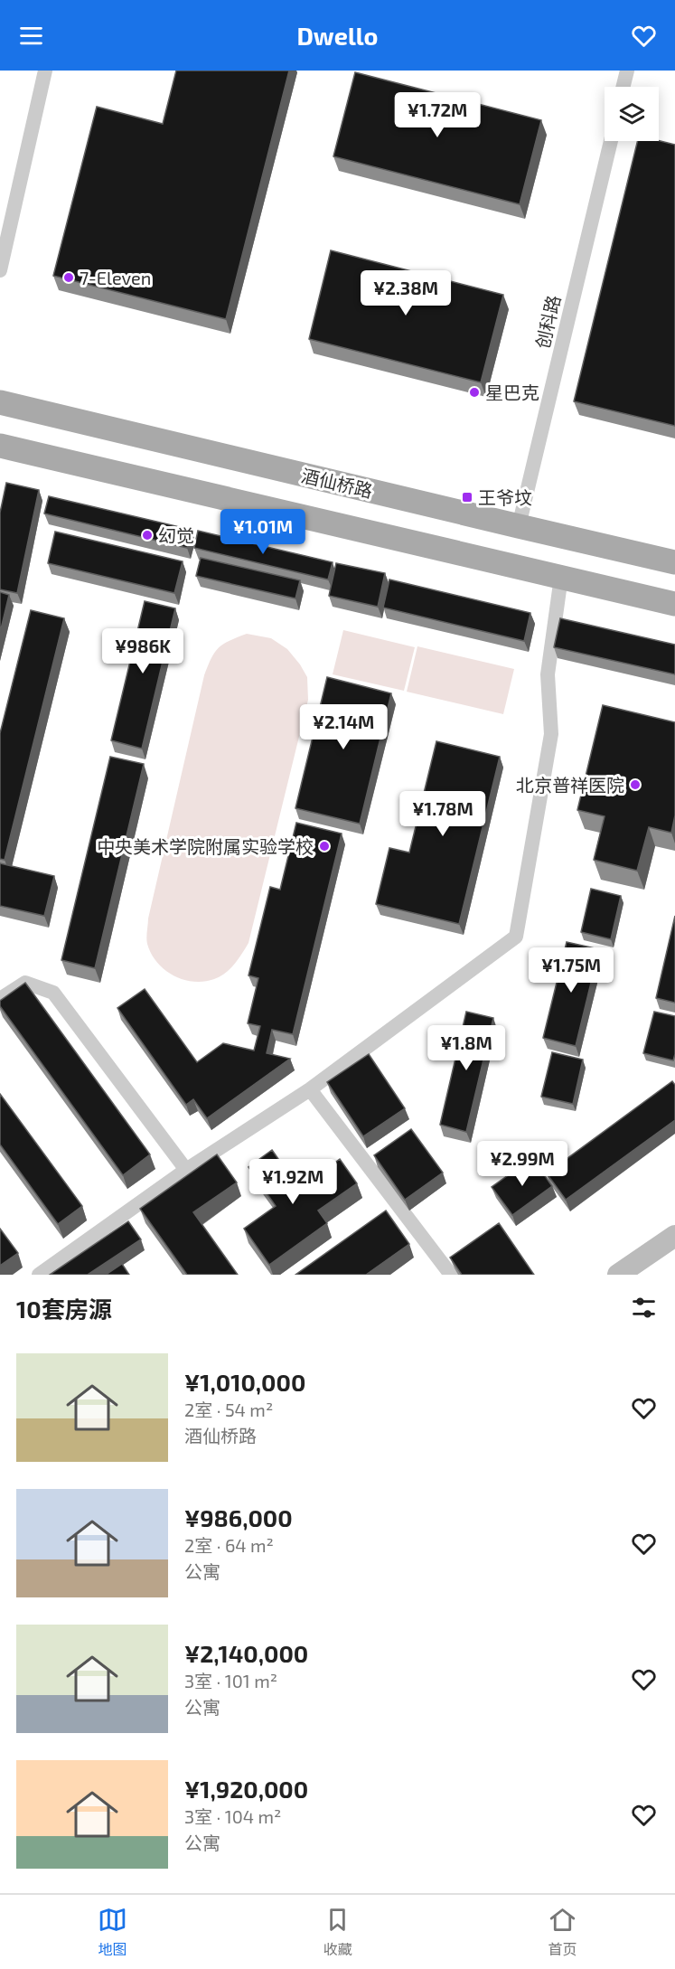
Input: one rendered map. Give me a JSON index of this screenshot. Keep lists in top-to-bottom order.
{
  "streets": {
    "main road": ["酒仙桥路"],
    "street": ["创科路"]
  },
  "crossings": [
    ["创科路", "酒仙桥路"]
  ],
  "places": {
    "other": [
      "7-Eleven",
      "星巴克",
      "幻觉",
      "北京普祥医院",
      "中央美术学院附属实验学校"
    ],
    "transit": ["王爷坟"]
  },
  "page": {
    "header": "Dwello",
    "price": [
      "¥1.72M",
      "¥2.38M",
      "¥1.01M",
      "¥986K",
      "¥2.14M",
      "¥1.78M",
      "¥1.75M",
      "¥1.8M",
      "¥2.99M",
      "¥1.92M"
    ],
    "heading": "10套房源",
    "list": [
      {
        "name": "¥1,010,000",
        "note": "2室 · 54 m² · 酒仙桥路"
      },
      {
        "name": "¥986,000",
        "note": "2室 · 64 m² · 公寓"
      },
      {
        "name": "¥2,140,000",
        "note": "3室 · 101 m² · 公寓"
      },
      {
        "name": "¥1,920,000",
        "note": "3室 · 104 m² · 公寓"
      }
    ],
    "tabs": ["地图", "收藏", "首页"]
  }
}
